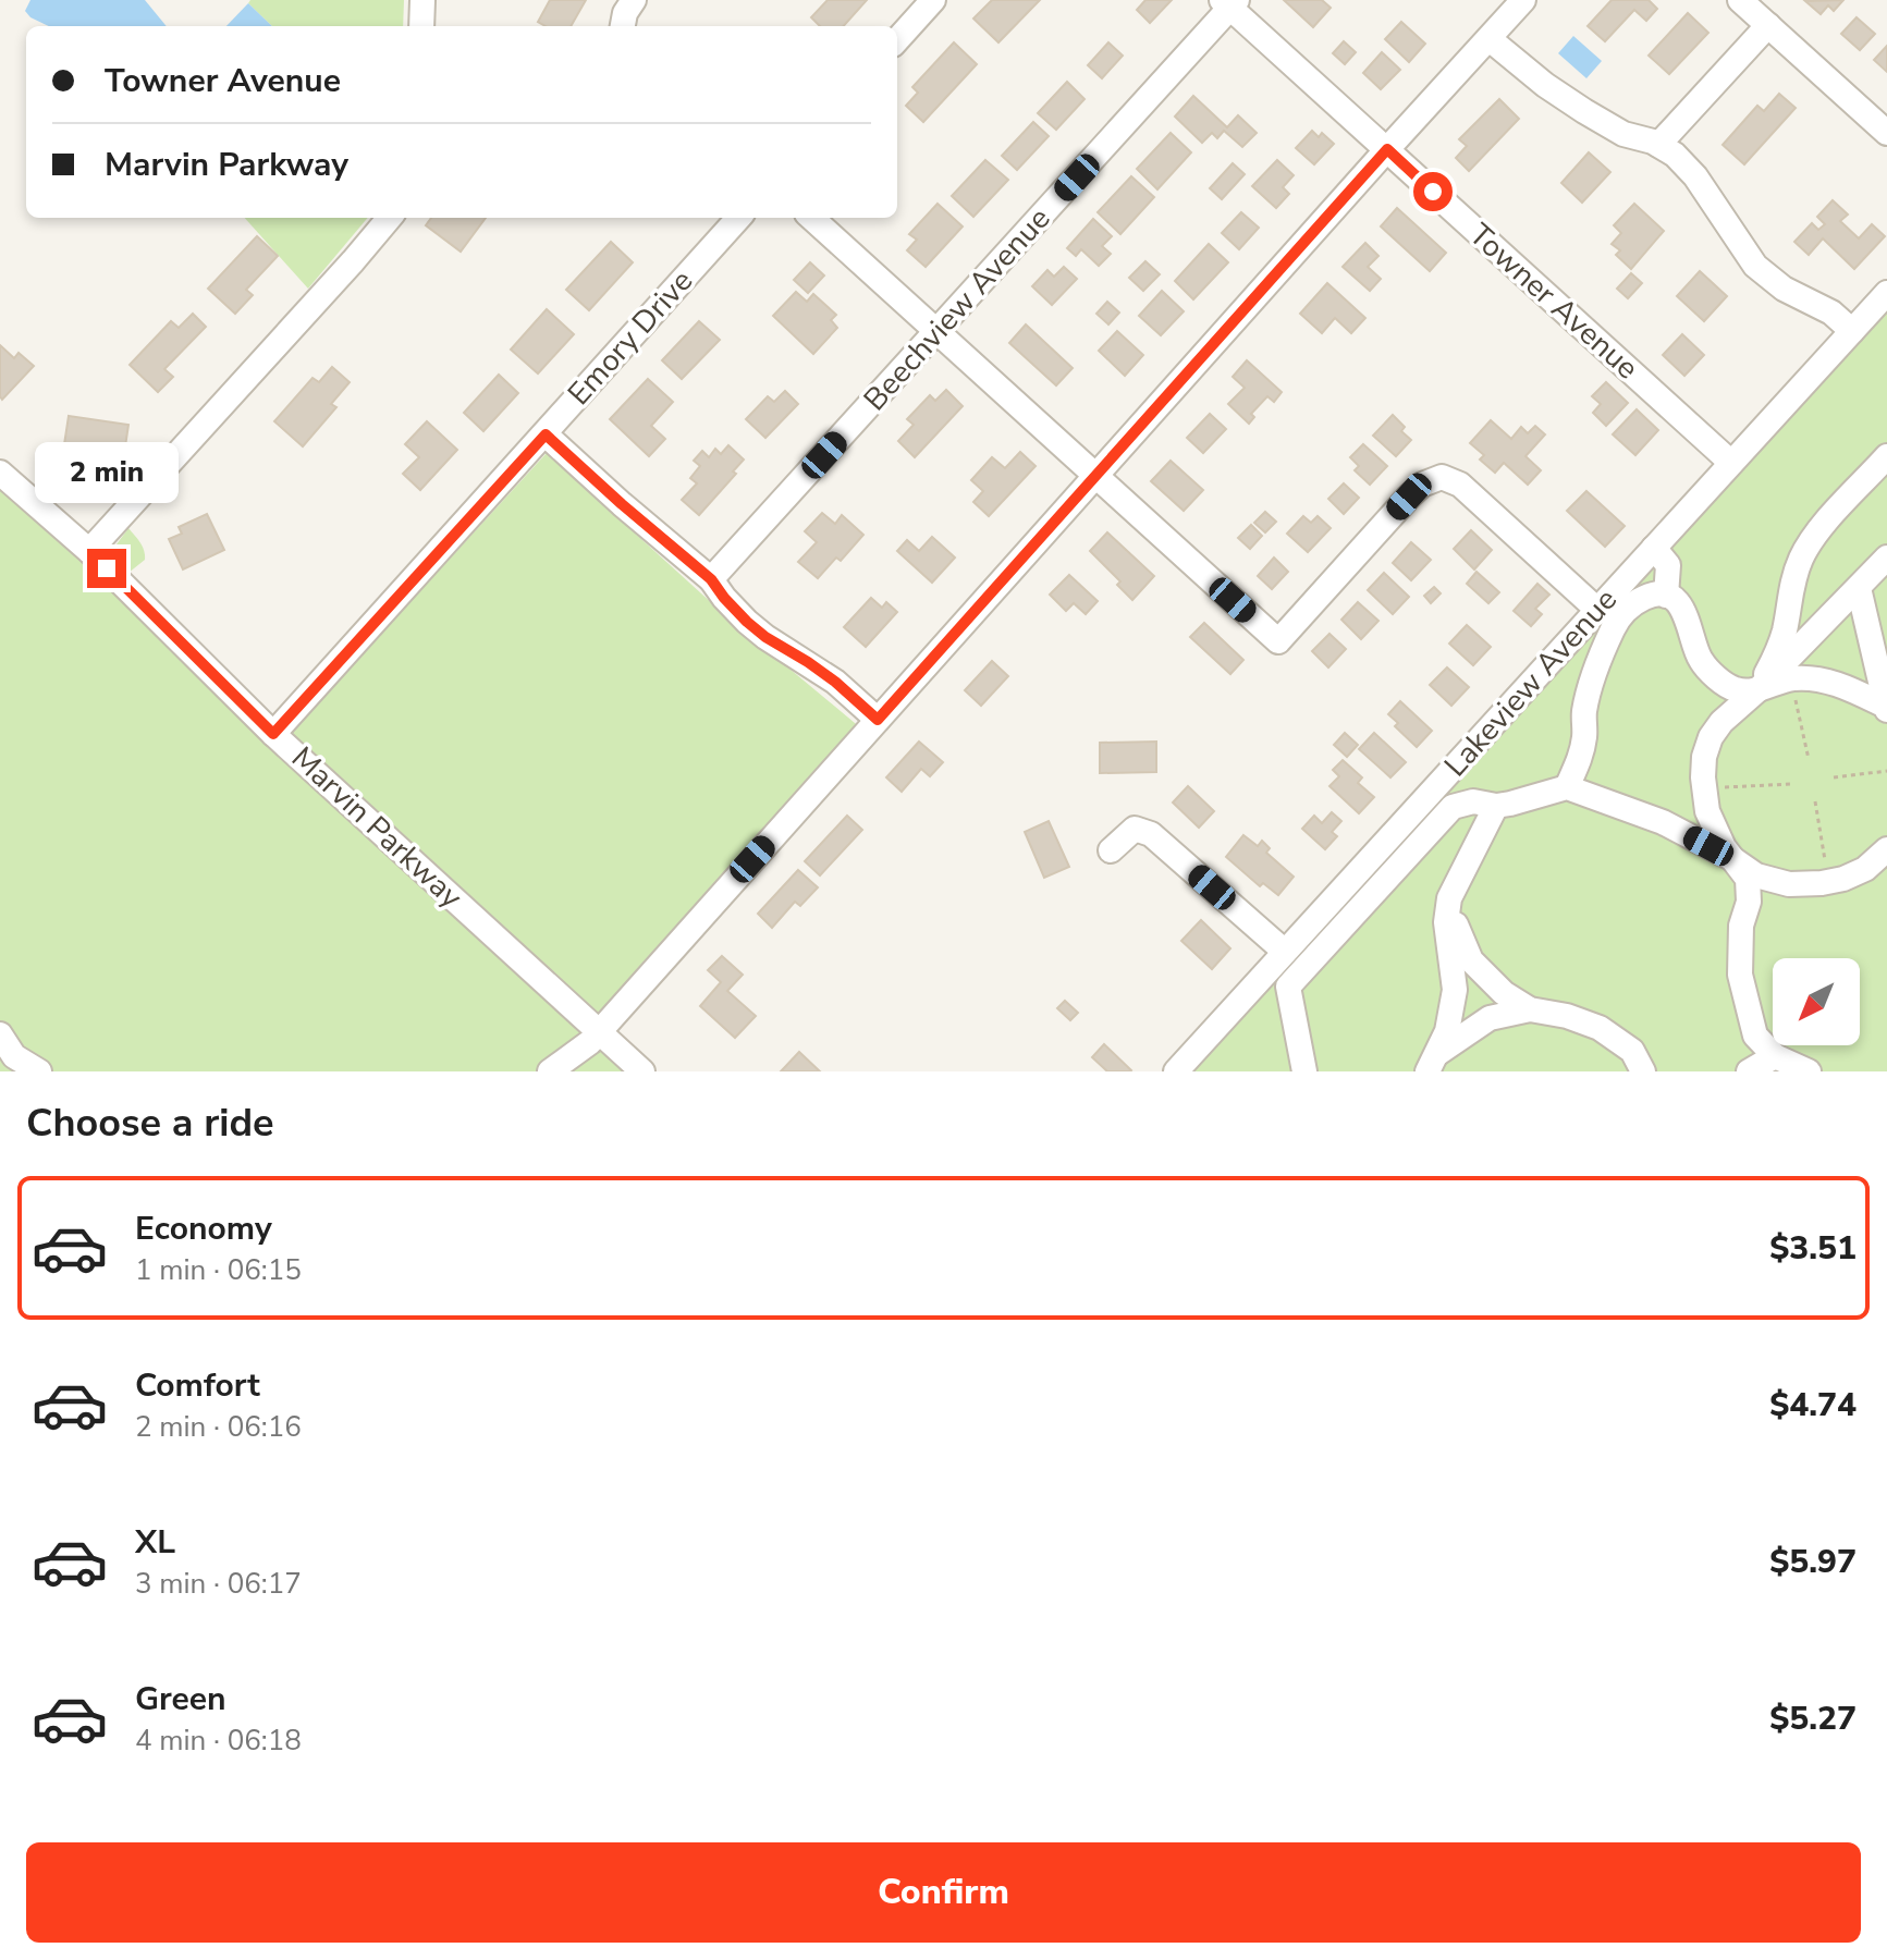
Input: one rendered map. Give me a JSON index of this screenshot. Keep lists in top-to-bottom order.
{
  "streets": {
    "street": [
      "Towner Avenue",
      "Beechview Avenue",
      "Emory Drive",
      "Lakeview Avenue",
      "Marvin Parkway"
    ]
  },
  "crossings": [
    ["Towner Avenue", "Beechview Avenue"],
    ["Towner Avenue", "Lakeview Avenue"],
    ["Emory Drive", "Marvin Parkway"]
  ],
  "north": "bottom left",
  "page": {
    "banner": ["Towner Avenue", "Marvin Parkway"],
    "bubble": "2 min",
    "heading": "Choose a ride",
    "list": [
      {
        "name": "Economy",
        "note": "1 min · 06:15",
        "value": "$3.51"
      },
      {
        "name": "Comfort",
        "note": "2 min · 06:16",
        "value": "$4.74"
      },
      {
        "name": "XL",
        "note": "3 min · 06:17",
        "value": "$5.97"
      },
      {
        "name": "Green",
        "note": "4 min · 06:18",
        "value": "$5.27"
      }
    ],
    "buttons": "Confirm"
  }
}
